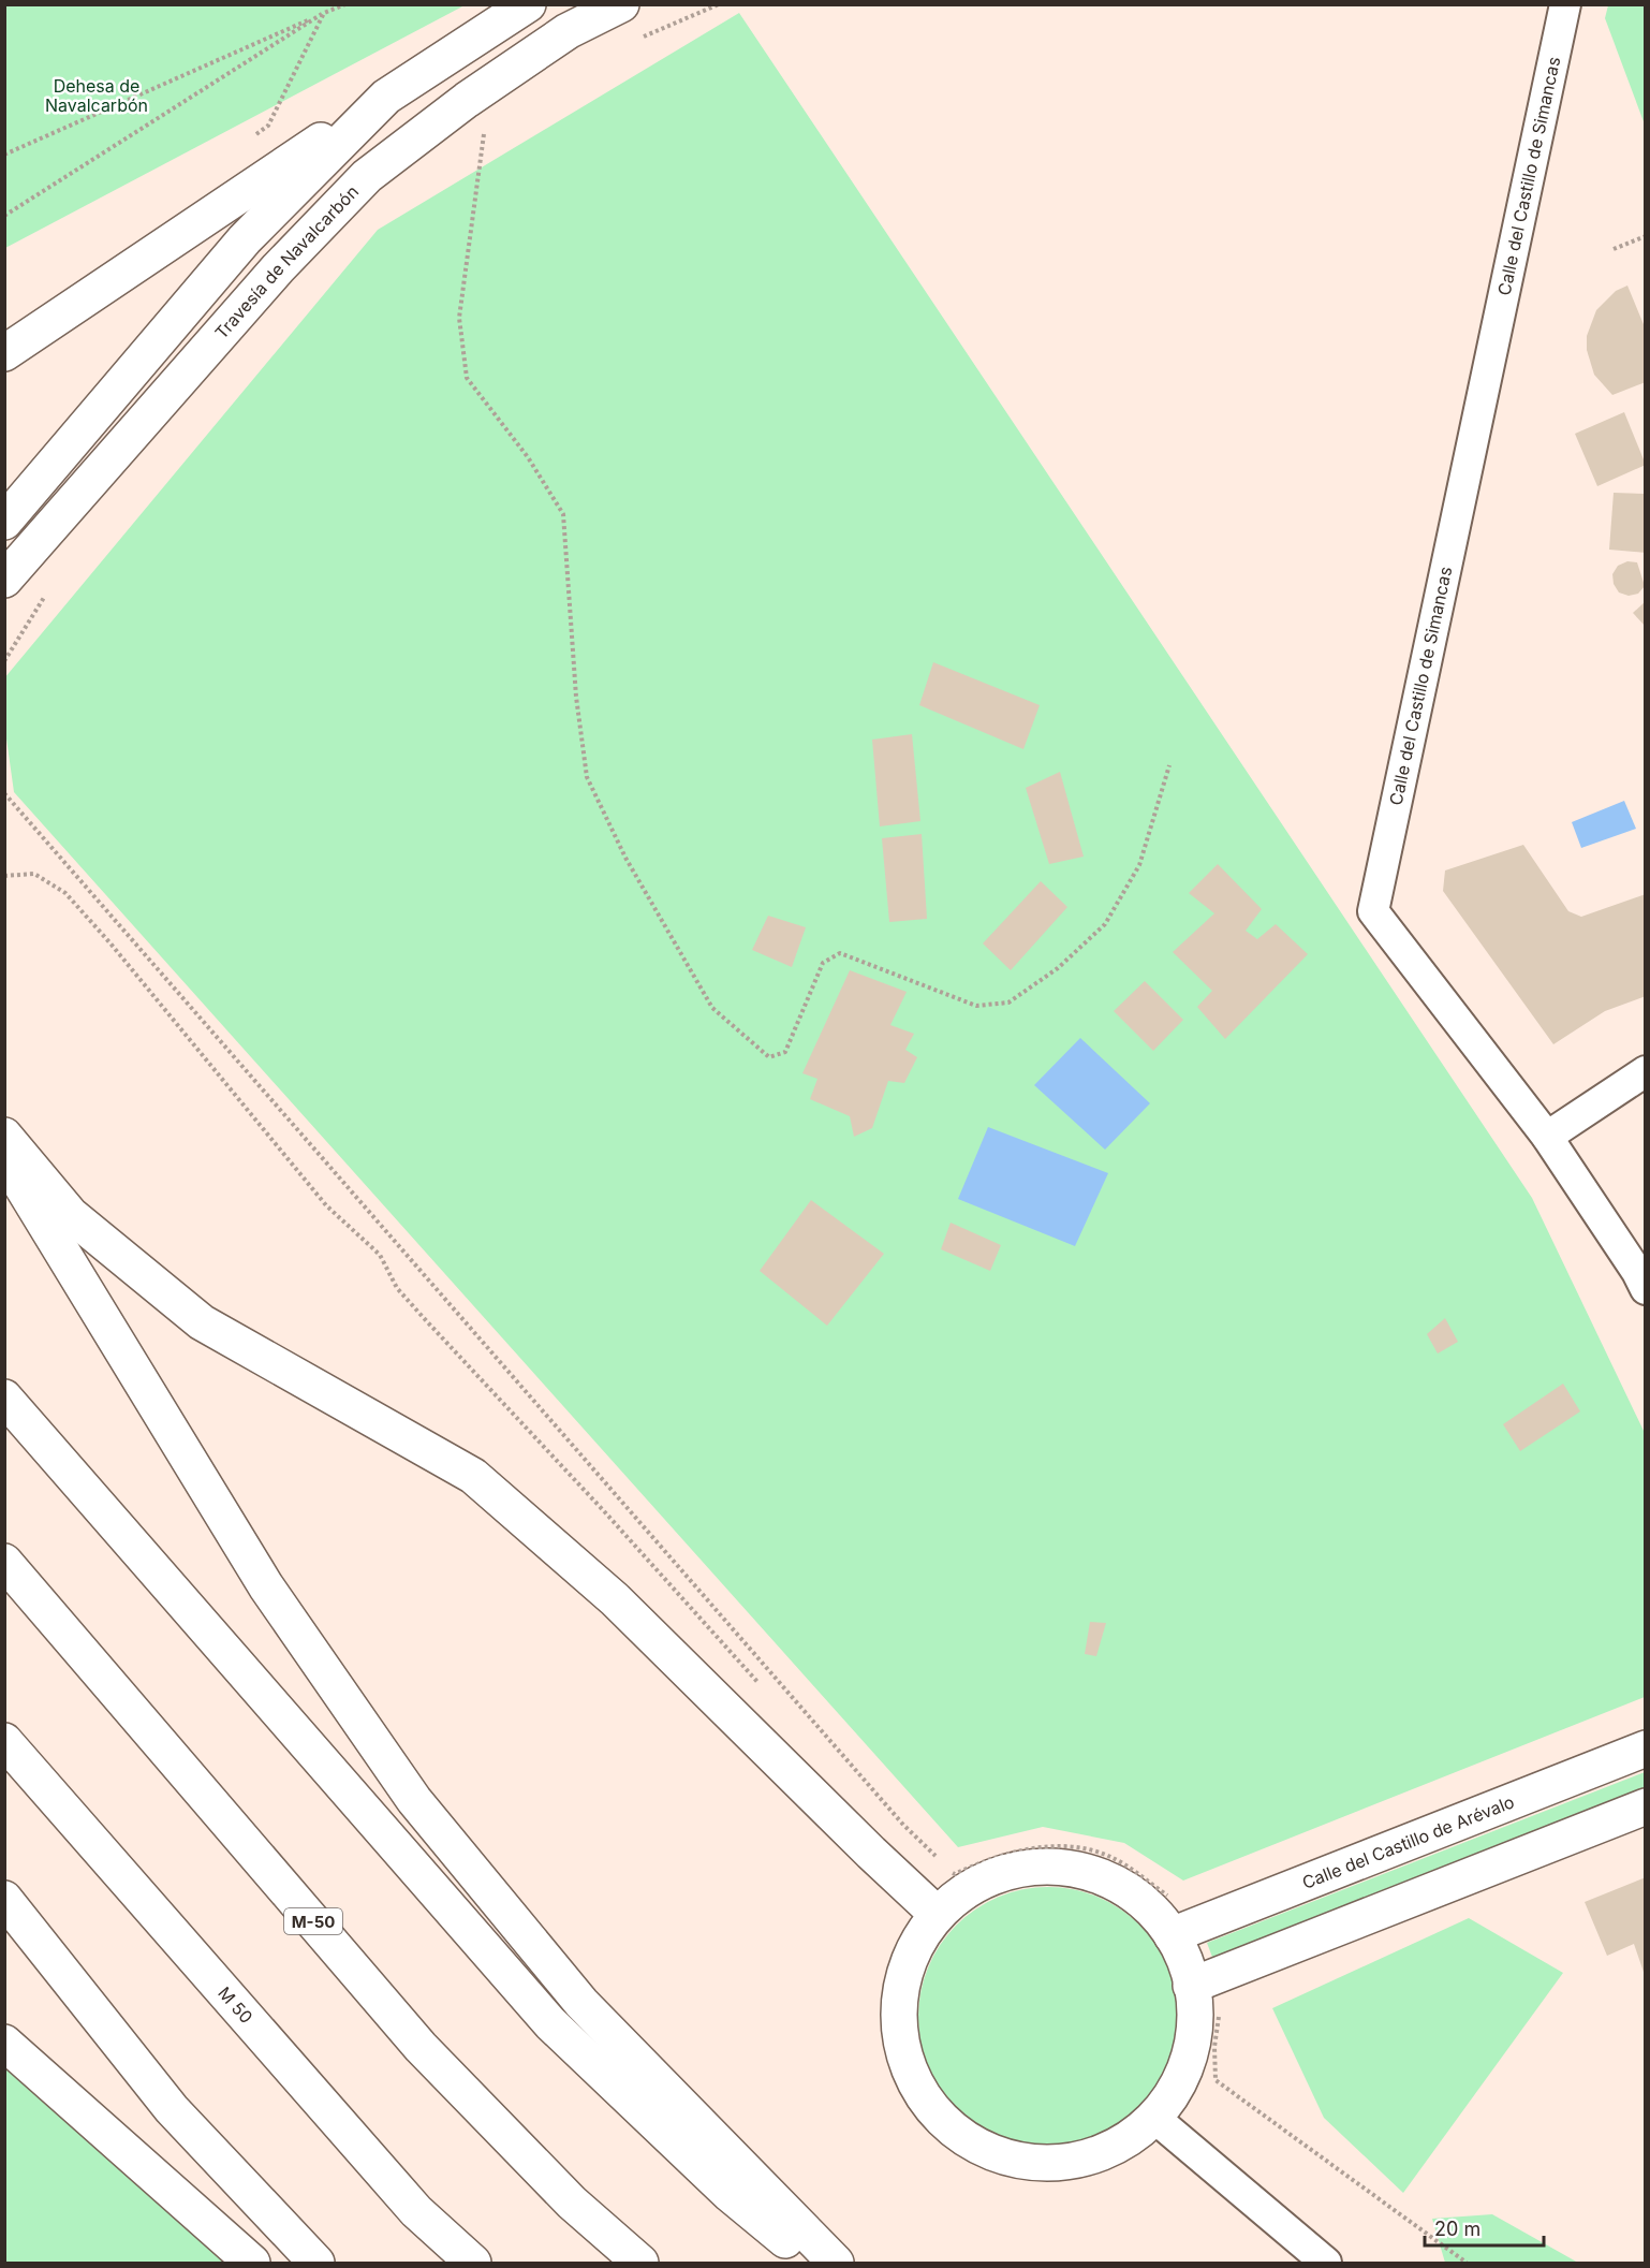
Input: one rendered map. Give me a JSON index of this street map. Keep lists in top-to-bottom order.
{
  "streets": {
    "main road": [
      "Travesía de Navalcarbón",
      "Calle del Castillo de Arévalo",
      "M-50",
      "M 50"
    ],
    "street": ["Calle del Castillo de Simancas"]
  },
  "parks": ["Dehesa de Navalcarbón"],
  "scale_bar": "20 m"
}
